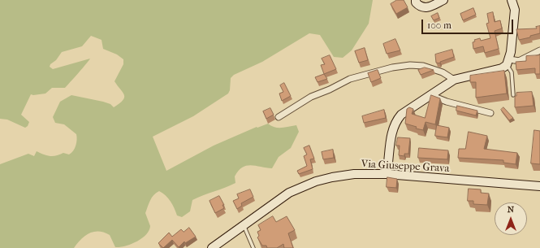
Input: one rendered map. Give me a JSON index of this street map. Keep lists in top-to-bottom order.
{
  "streets": {
    "main road": ["Via Giuseppe Grava"]
  },
  "scale_bar": "100 m",
  "north": "top"
}
